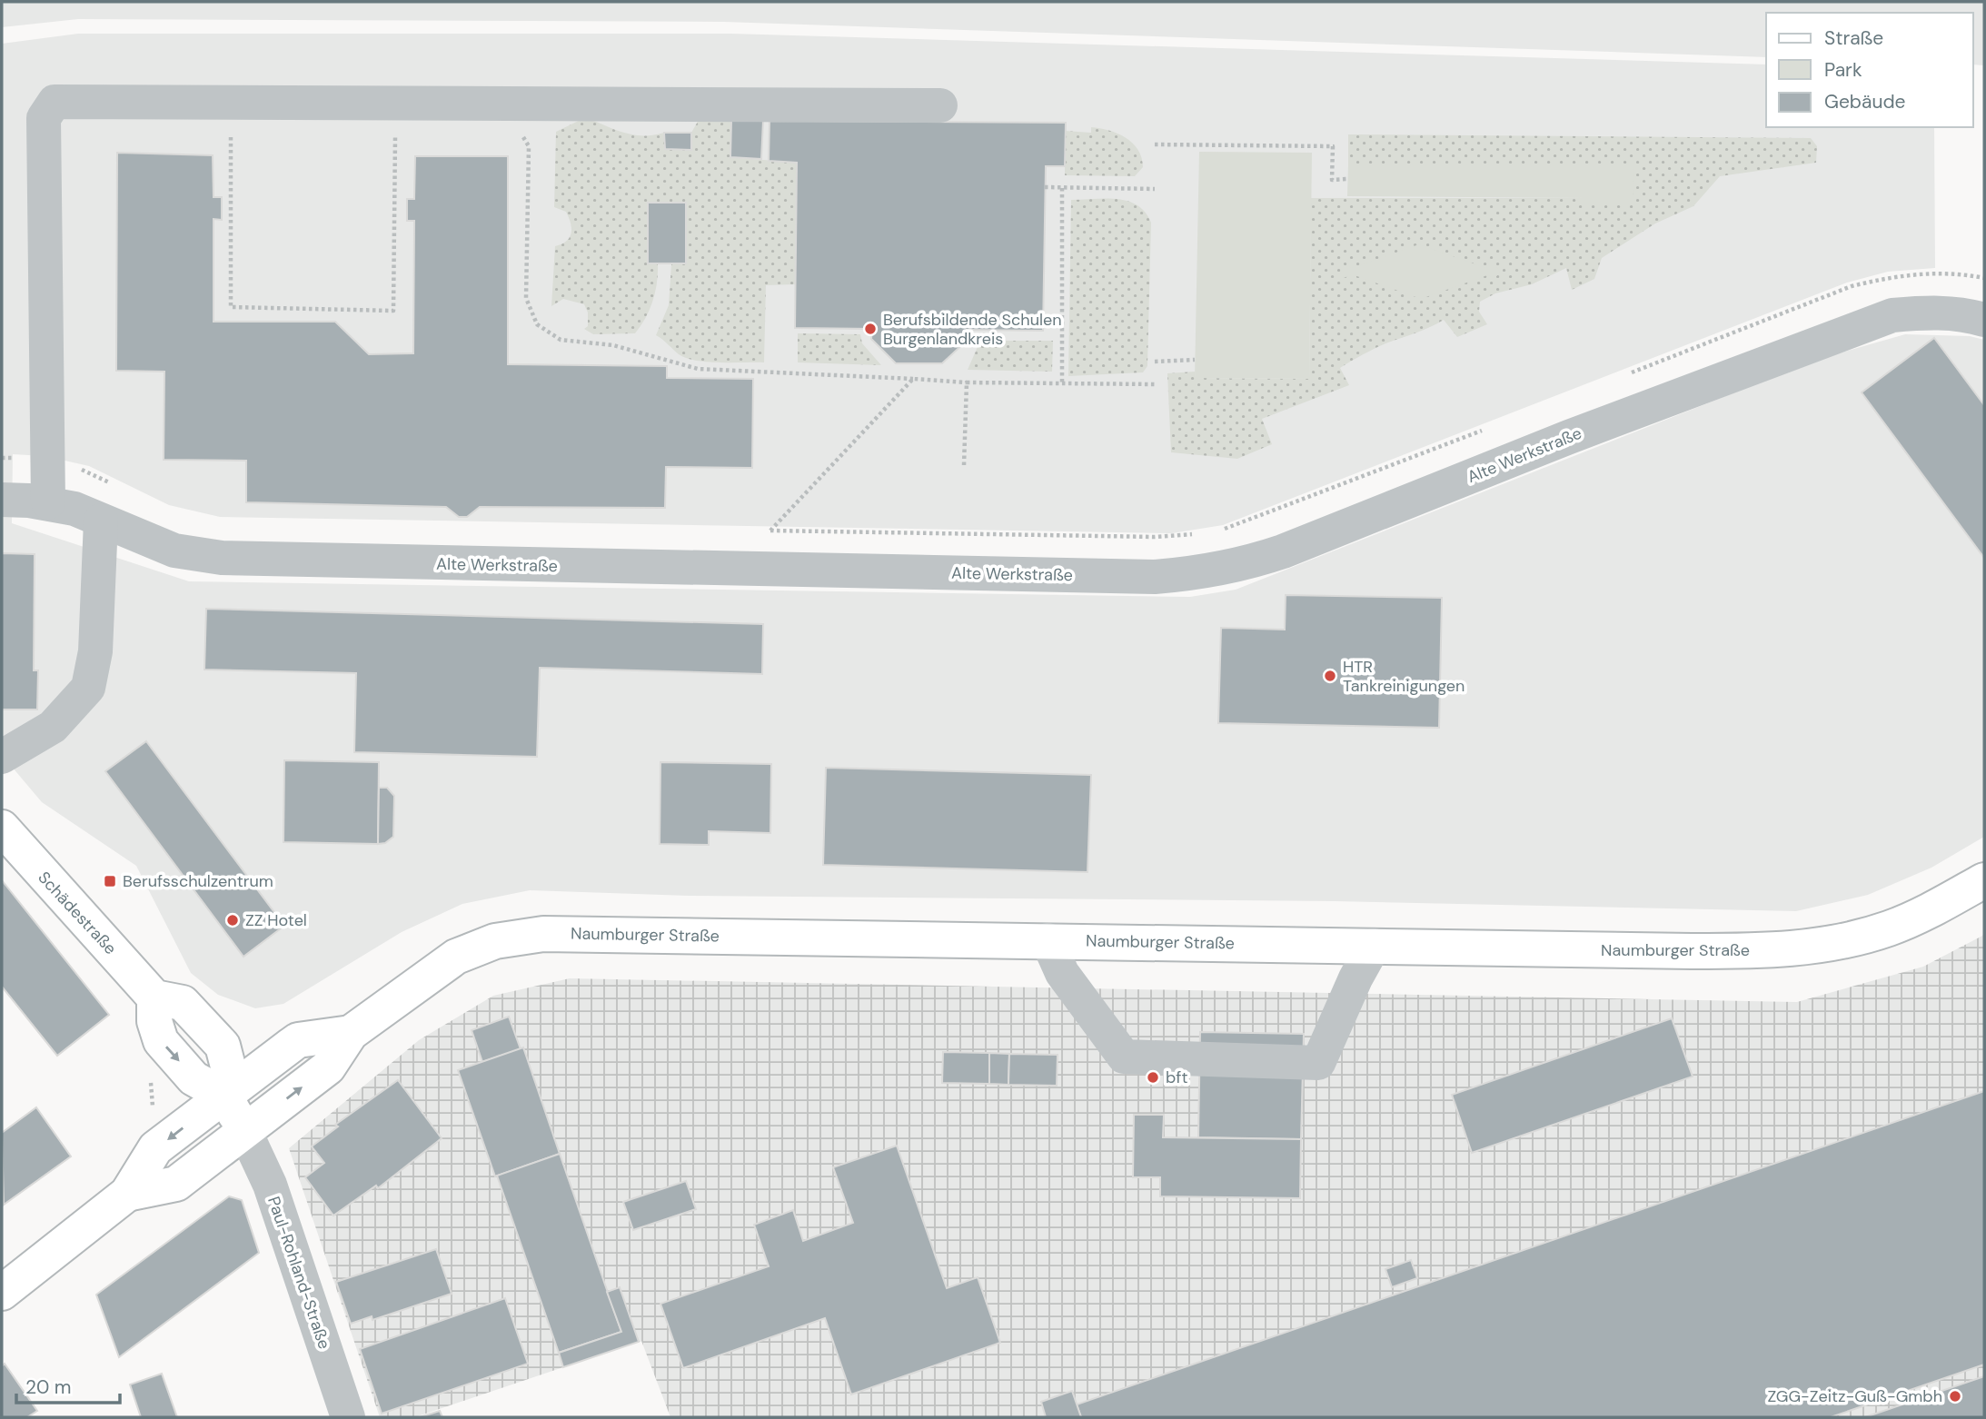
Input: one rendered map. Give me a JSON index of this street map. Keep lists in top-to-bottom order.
{
  "streets": {
    "main road": ["Schädestraße", "Naumburger Straße"],
    "street": ["Alte Werkstraße", "Paul-Rohland-Straße"]
  },
  "crossings": [
    ["Naumburger Straße", "Paul-Rohland-Straße"]
  ],
  "places": {
    "other": [
      "Berufsbildende Schulen Burgenlandkreis",
      "HTR Tankreinigungen",
      "ZZ Hotel",
      "bft",
      "ZGG-Zeitz-Guß-Gmbh"
    ],
    "transit": ["Berufsschulzentrum"]
  },
  "legend": ["Straße", "Park", "Gebäude"],
  "scale_bar": "20 m"
}
